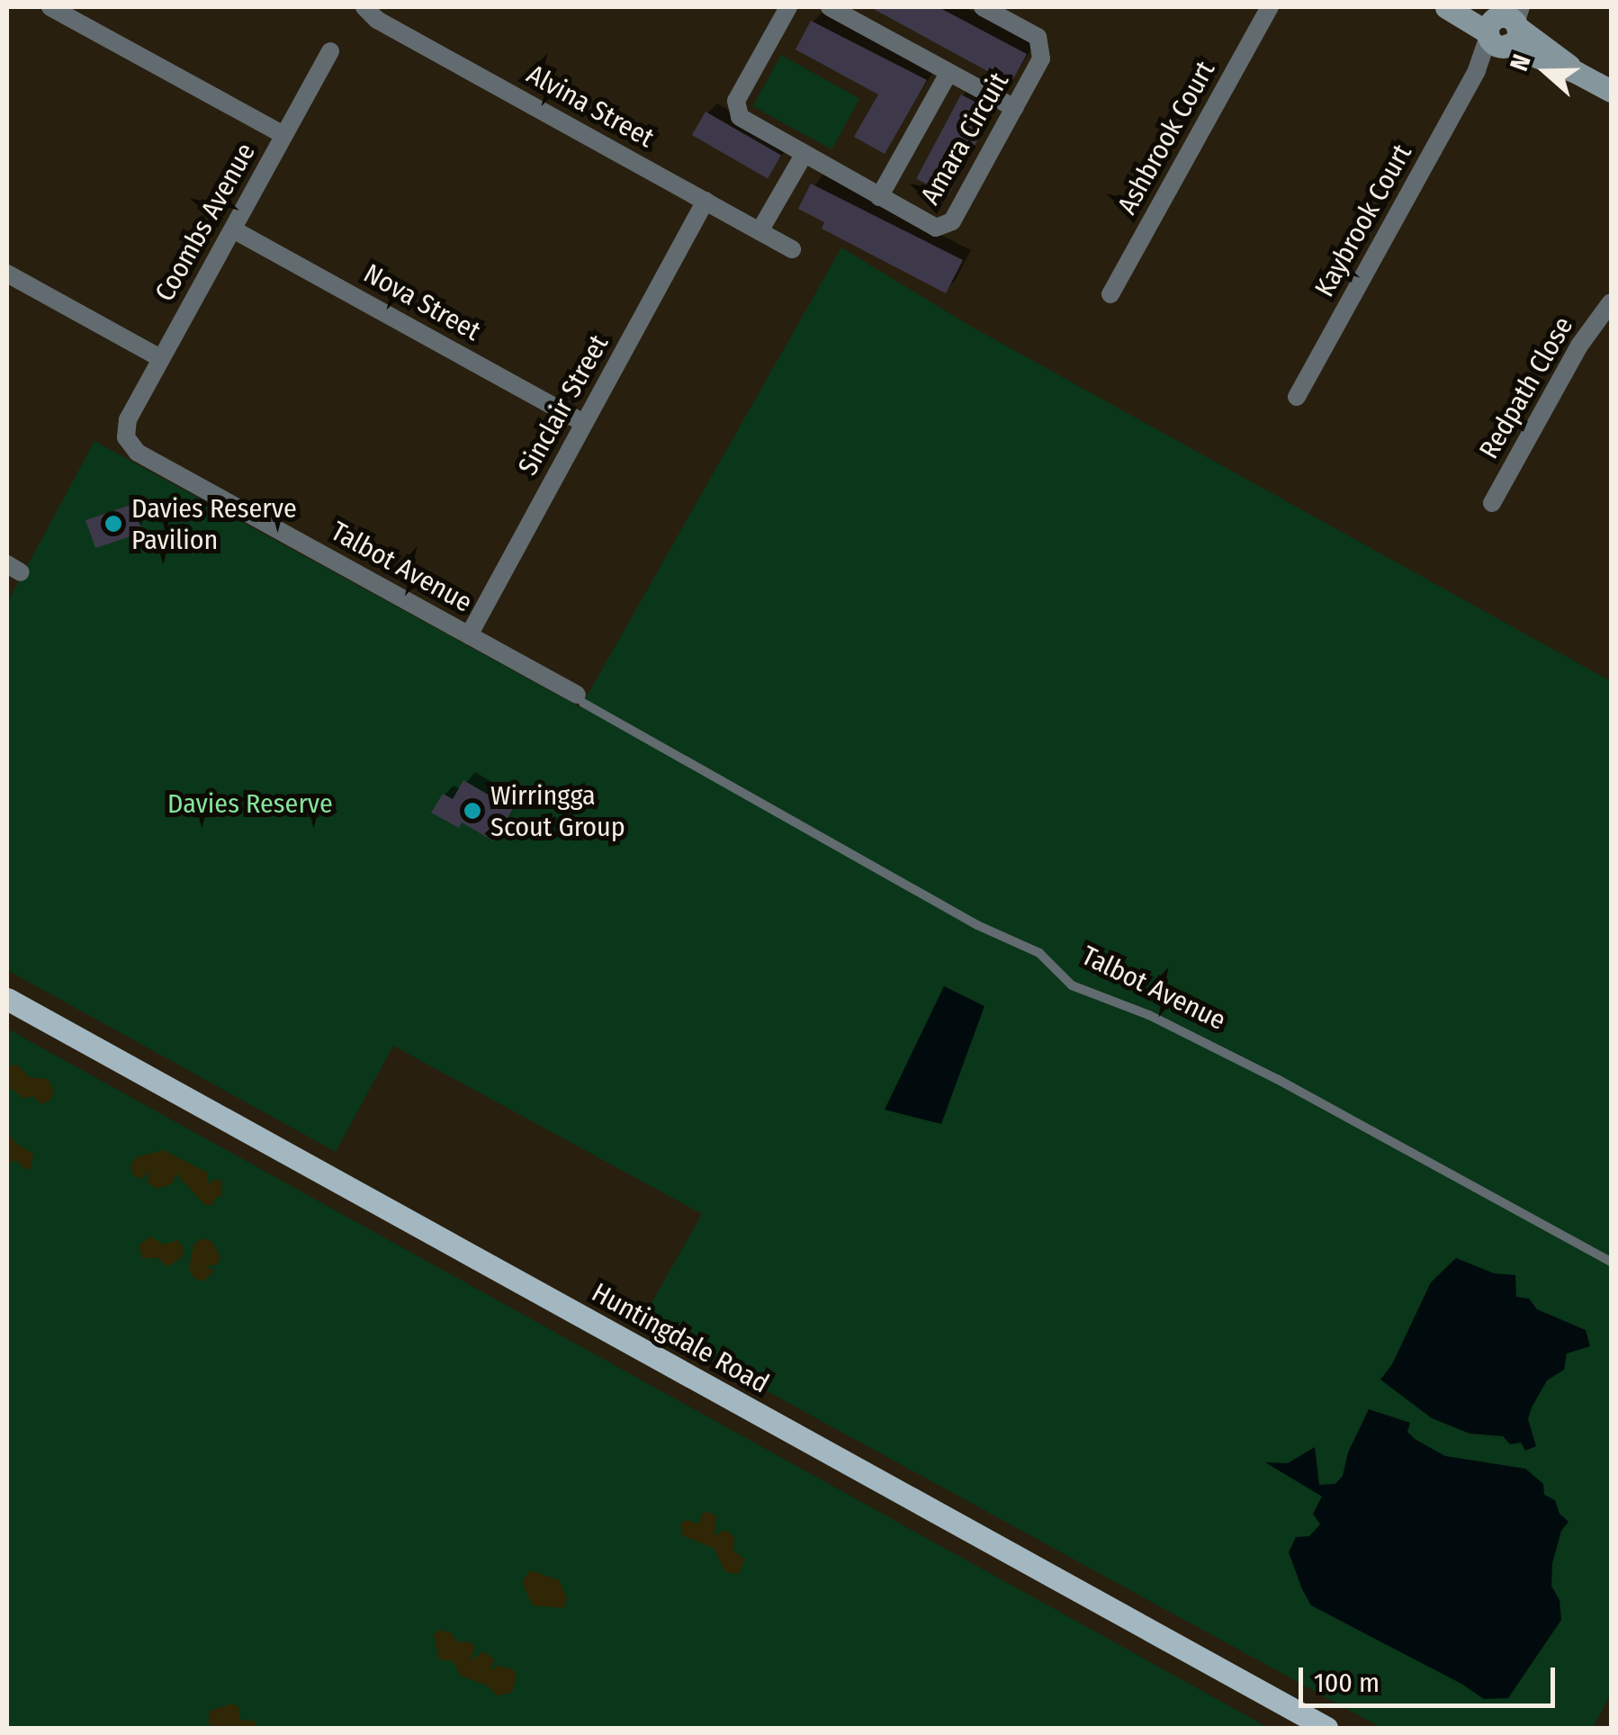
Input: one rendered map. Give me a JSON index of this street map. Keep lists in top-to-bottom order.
{
  "streets": {
    "main road": ["Huntingdale Road"],
    "street": [
      "Alvina Street",
      "Ashbrook Court",
      "Amara Circuit",
      "Kaybrook Court",
      "Coombs Avenue",
      "Nova Street",
      "Redpath Close",
      "Sinclair Street",
      "Talbot Avenue"
    ]
  },
  "crossings": [
    ["Alvina Street", "Sinclair Street"],
    ["Coombs Avenue", "Nova Street"],
    ["Coombs Avenue", "Talbot Avenue"],
    ["Nova Street", "Sinclair Street"],
    ["Sinclair Street", "Talbot Avenue"]
  ],
  "parks": ["Davies Reserve"],
  "places": ["Davies Reserve Pavilion", "Wirringga Scout Group"],
  "scale_bar": "100 m",
  "north": "left"
}
